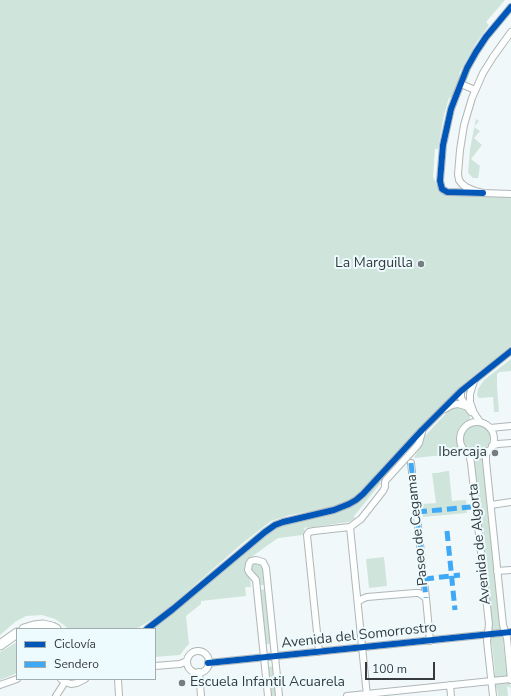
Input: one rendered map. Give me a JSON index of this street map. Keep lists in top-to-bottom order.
{
  "streets": {
    "street": ["Paseo de Cegama", "Avenida de Algorta", "Avenida del Somorrostro"]
  },
  "crossings": [
    ["Paseo de Cegama", "Avenida del Somorrostro"],
    ["Avenida de Algorta", "Avenida del Somorrostro"]
  ],
  "places": ["La Marguilla", "Ibercaja", "Escuela Infantil Acuarela"],
  "legend": ["Ciclovía", "Sendero"],
  "scale_bar": "100 m"
}
